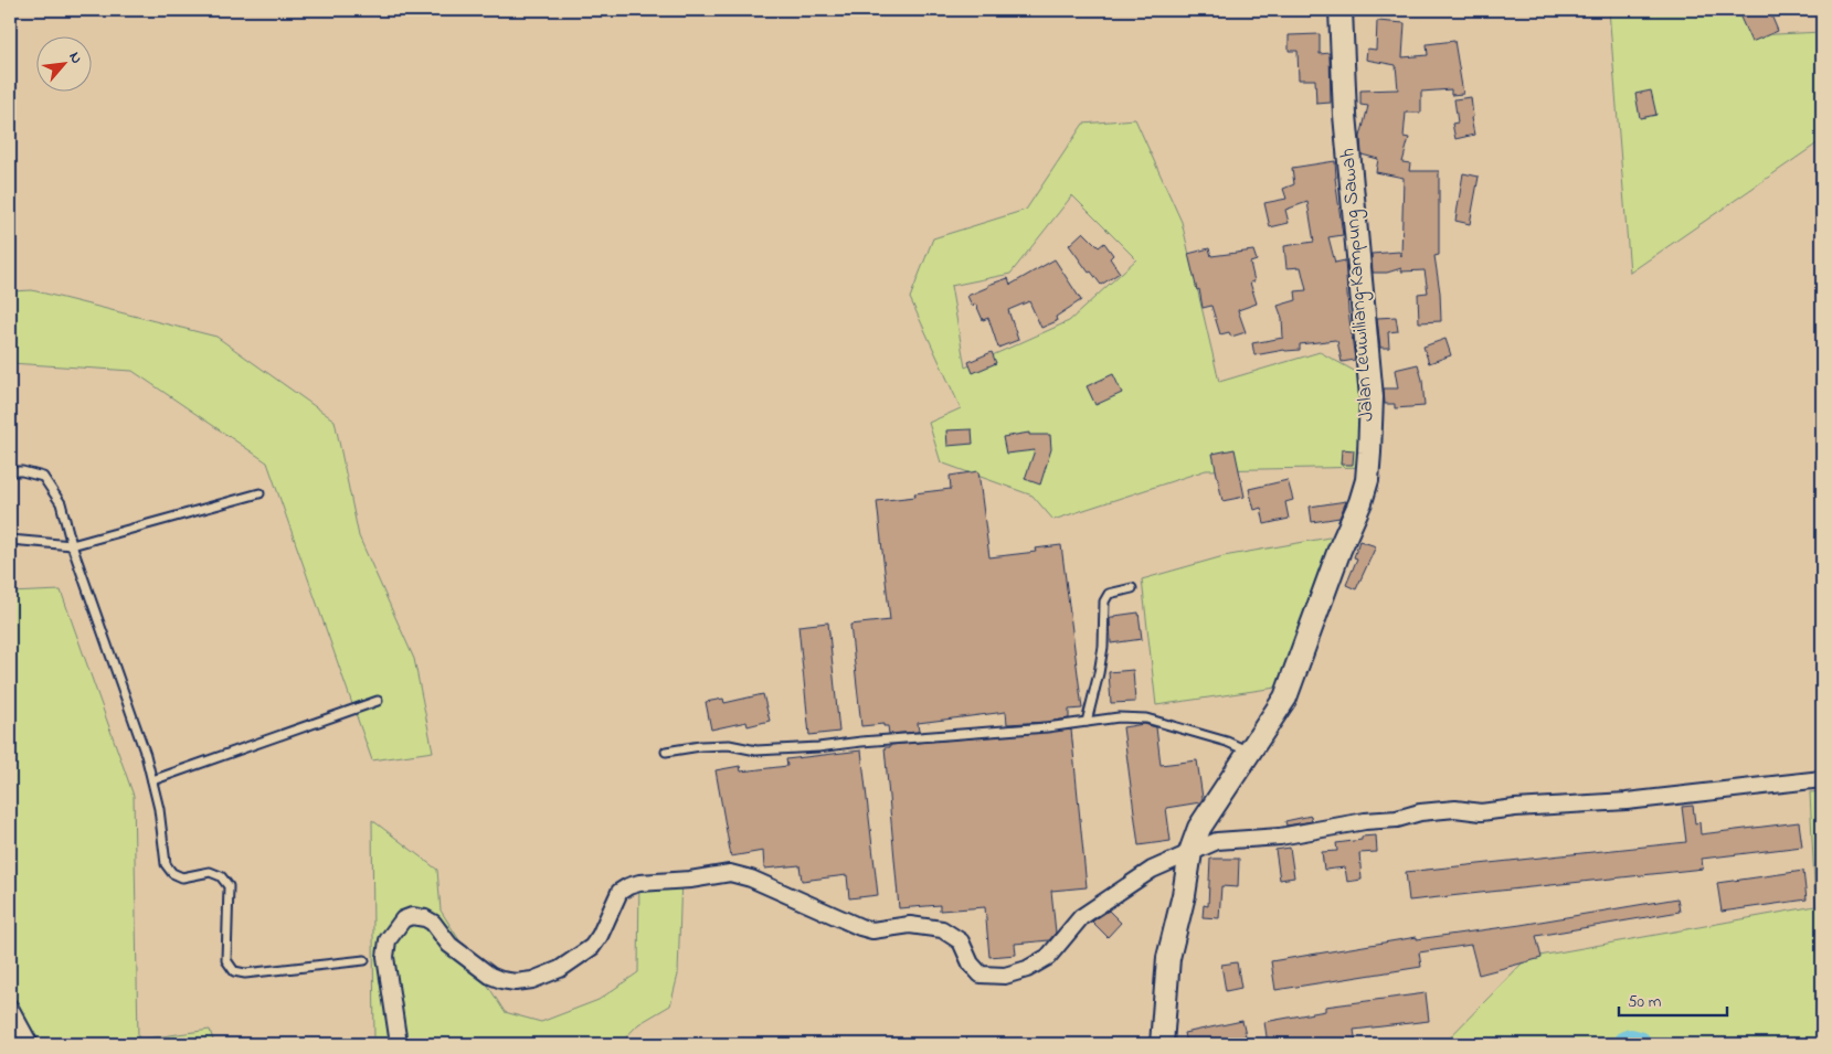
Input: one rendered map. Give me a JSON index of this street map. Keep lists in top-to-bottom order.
{
  "streets": {
    "main road": ["Jalan Leuwiliang–Kampung Sawah"]
  },
  "scale_bar": "50 m",
  "north": "top right"
}
